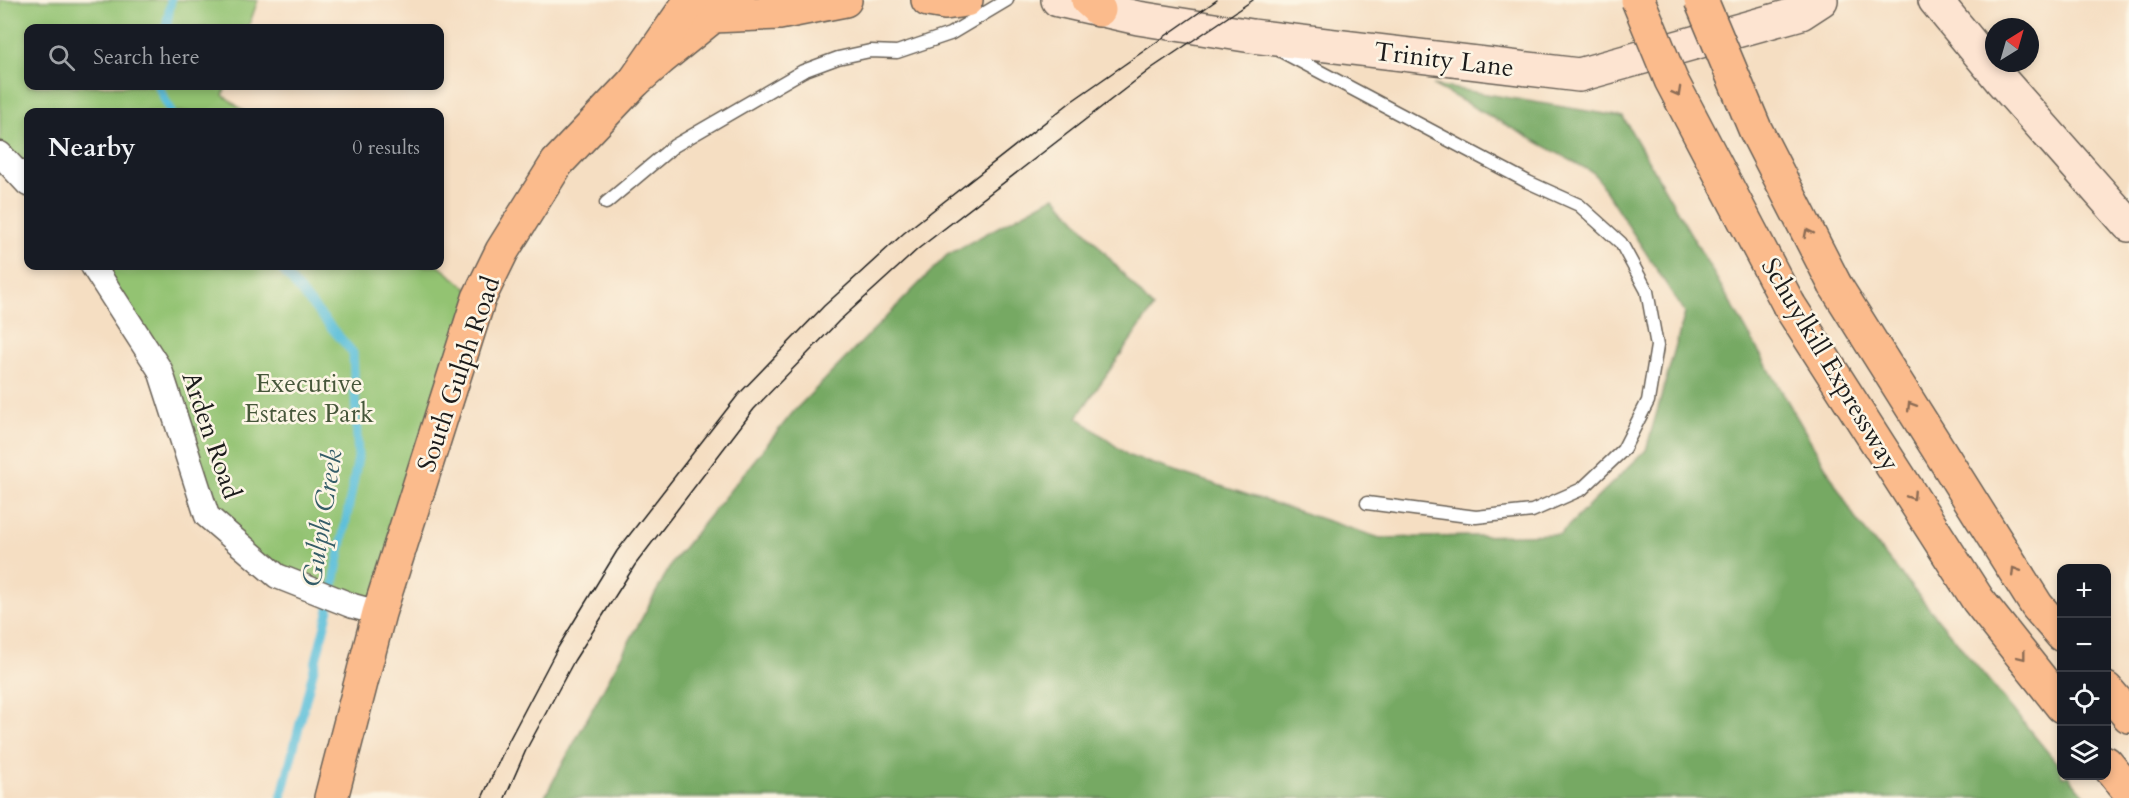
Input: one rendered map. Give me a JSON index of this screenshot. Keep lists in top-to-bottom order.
{
  "streets": {
    "main road": ["Trinity Lane", "Schuylkill Expressway", "South Gulph Road"],
    "street": ["Arden Road"]
  },
  "crossings": [
    ["South Gulph Road", "Arden Road"]
  ],
  "water": ["Gulph Creek"],
  "parks": ["Executive Estates Park"],
  "north": "top right",
  "page": {
    "search": "Search here",
    "heading": ["Nearby", "0 results"],
    "map_buttons": ["+", "−"]
  }
}
